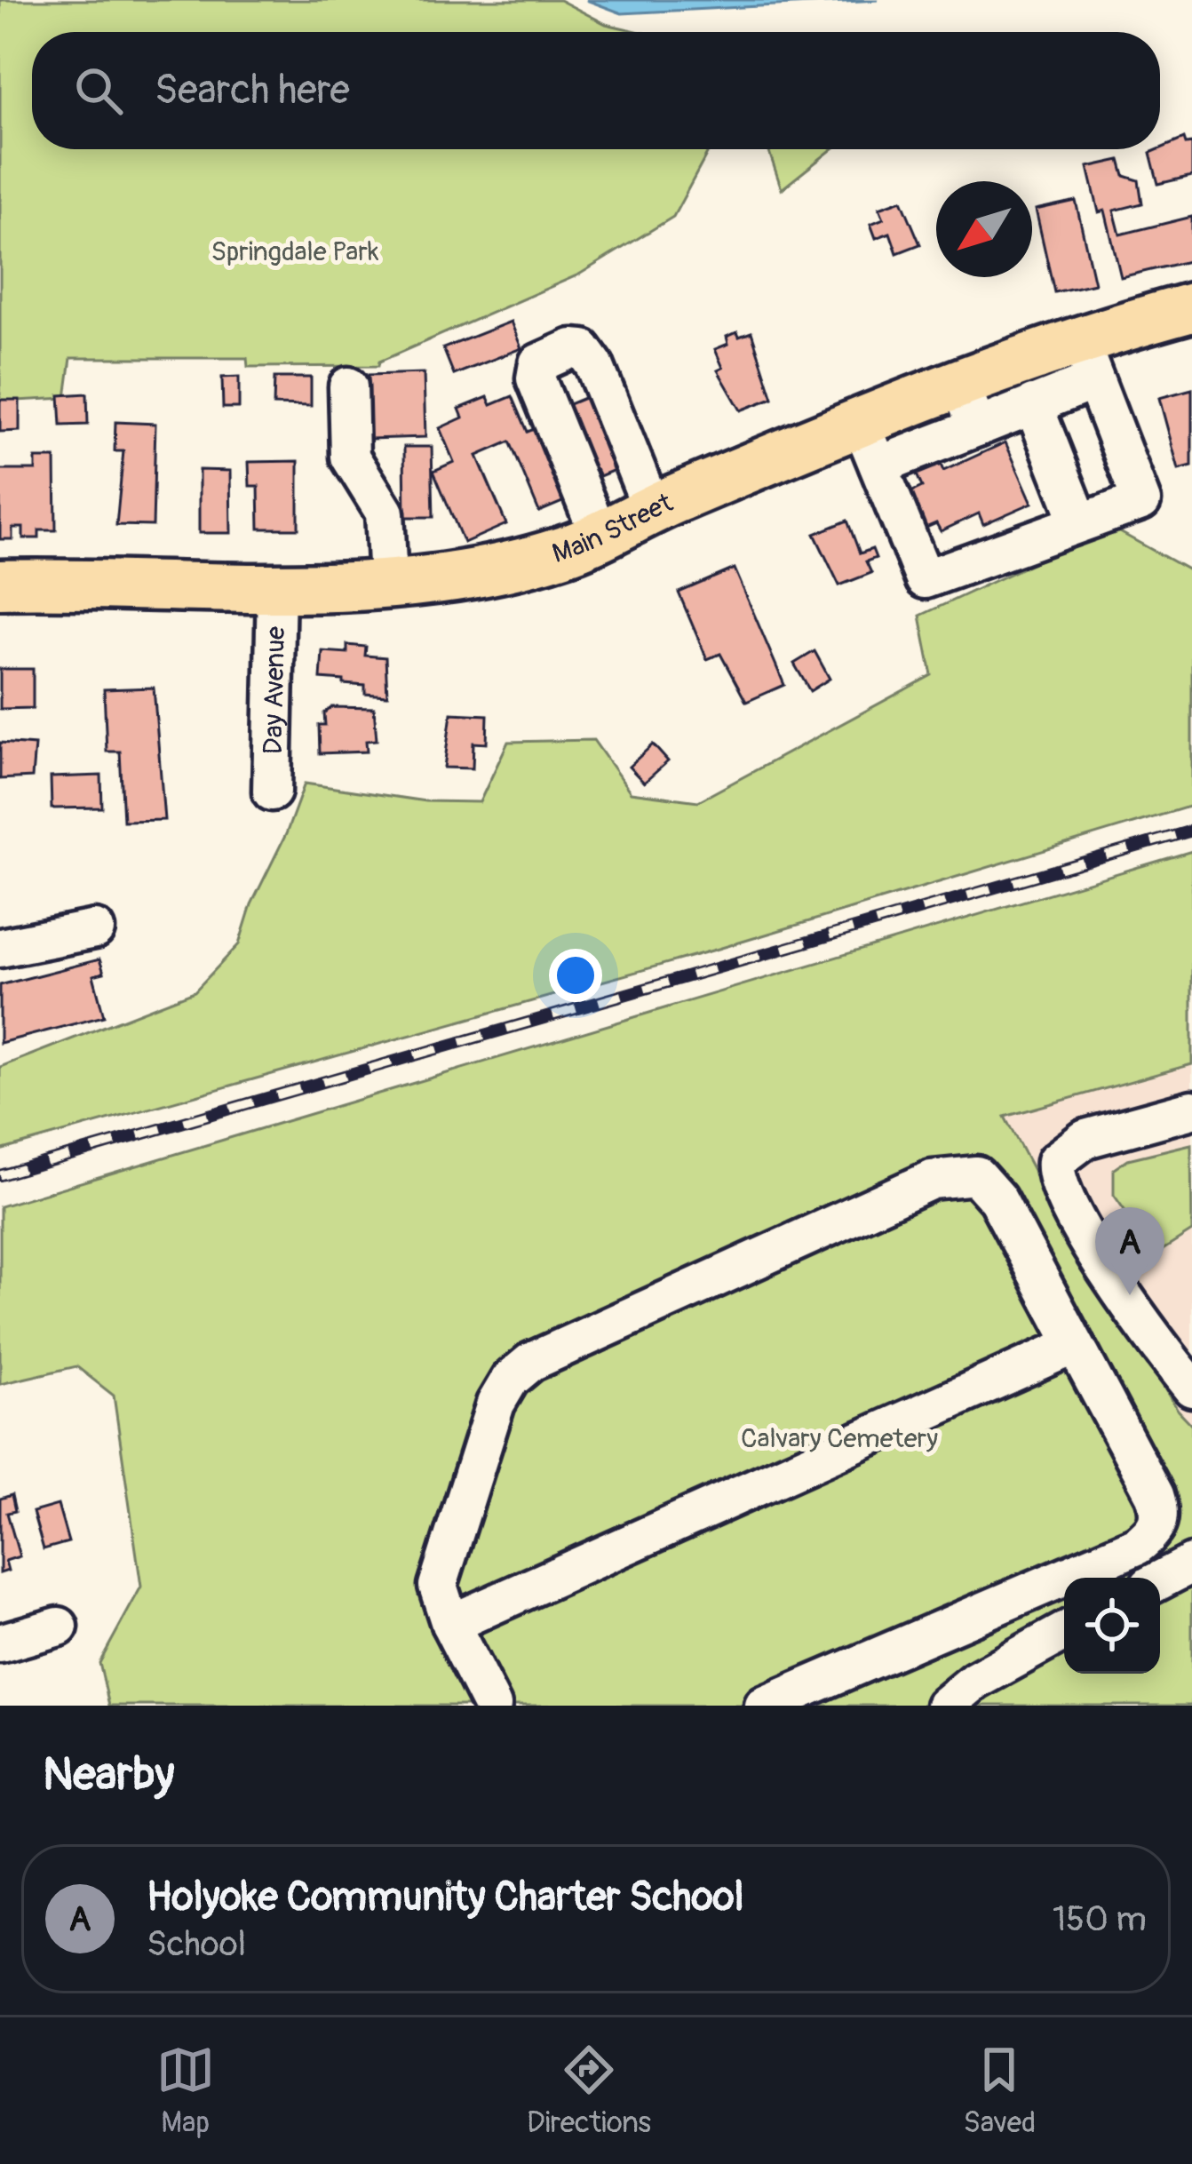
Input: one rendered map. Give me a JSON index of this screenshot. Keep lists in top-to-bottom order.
{
  "streets": {
    "main road": ["Main Street"],
    "street": ["Day Avenue"]
  },
  "crossings": [
    ["Main Street", "Day Avenue"]
  ],
  "parks": ["Springdale Park", "Calvary Cemetery"],
  "north": "bottom left",
  "page": {
    "search": "Search here",
    "pins": "A",
    "heading": "Nearby",
    "list": [
      {
        "mark": "A",
        "name": "Holyoke Community Charter School",
        "note": "School",
        "value": "150 m"
      }
    ],
    "nav": ["Map", "Directions", "Saved"]
  }
}
